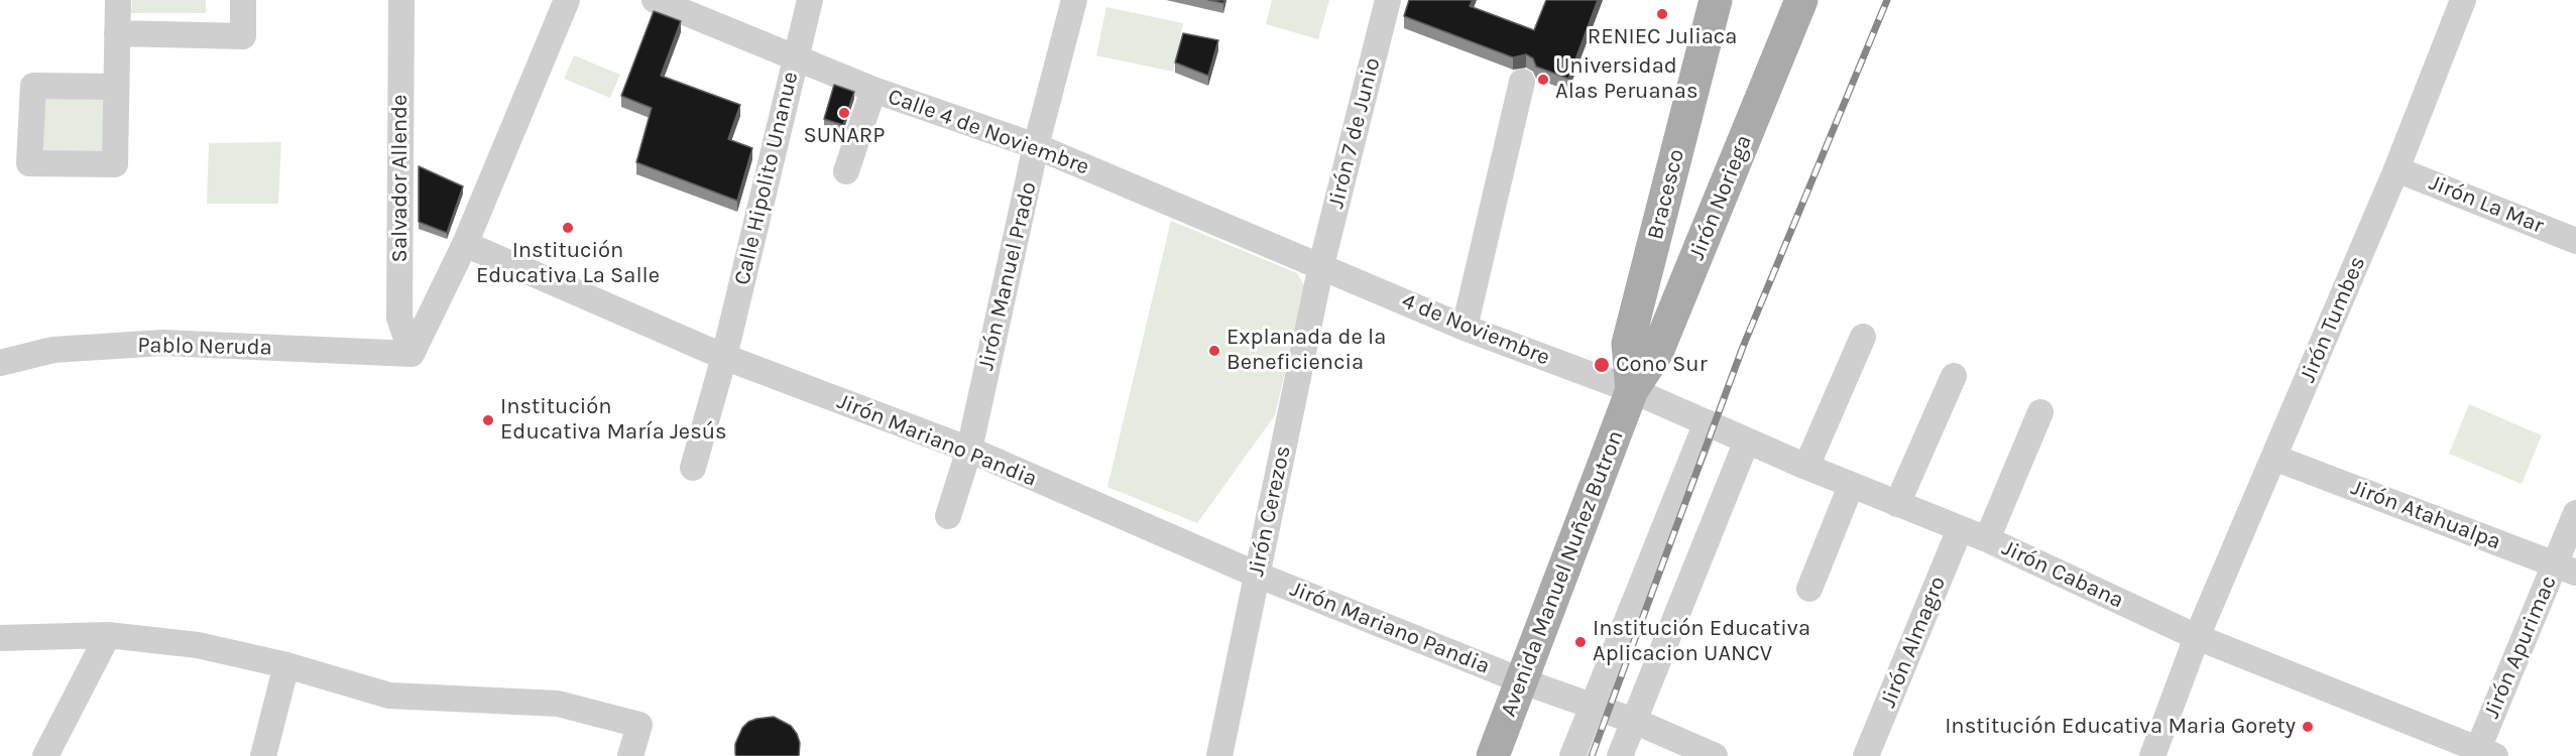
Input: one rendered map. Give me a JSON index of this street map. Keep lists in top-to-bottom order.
{
  "streets": {
    "main road": ["Bracesco", "Jirón Noriega", "Avenida Manuel Nuñez Butron"],
    "street": [
      "Calle 4 de Noviembre",
      "Jirón 7 de Junio",
      "Salvador Allende",
      "Calle Hipolito Unanue",
      "Jirón La Mar",
      "Jirón Manuel Prado",
      "Jirón Tumbes",
      "4 de Noviembre",
      "Pablo Neruda",
      "Jirón Mariano Pandia",
      "Jirón Cerezos",
      "Jirón Atahualpa",
      "Jirón Cabana",
      "Jirón Almagro",
      "Jirón Apurimac"
    ]
  },
  "crossings": [
    ["Calle 4 de Noviembre", "Jirón 7 de Junio"],
    ["Calle 4 de Noviembre", "Calle Hipolito Unanue"],
    ["Calle 4 de Noviembre", "Jirón Manuel Prado"],
    ["Calle 4 de Noviembre", "4 de Noviembre"],
    ["Calle 4 de Noviembre", "Jirón Cerezos"],
    ["Jirón 7 de Junio", "4 de Noviembre"],
    ["Jirón 7 de Junio", "Jirón Cerezos"],
    ["Salvador Allende", "Pablo Neruda"],
    ["Calle Hipolito Unanue", "Jirón Mariano Pandia"],
    ["Bracesco", "Jirón Noriega"],
    ["Bracesco", "4 de Noviembre"],
    ["Bracesco", "Avenida Manuel Nuñez Butron"],
    ["Bracesco", "Jirón Cabana"],
    ["Jirón Noriega", "4 de Noviembre"],
    ["Jirón Noriega", "Avenida Manuel Nuñez Butron"],
    ["Jirón Noriega", "Jirón Cabana"],
    ["Jirón La Mar", "Jirón Tumbes"],
    ["Jirón Manuel Prado", "Jirón Mariano Pandia"],
    ["Jirón Tumbes", "Jirón Atahualpa"],
    ["Jirón Tumbes", "Jirón Cabana"],
    ["4 de Noviembre", "Jirón Cerezos"],
    ["4 de Noviembre", "Avenida Manuel Nuñez Butron"],
    ["4 de Noviembre", "Jirón Cabana"],
    ["Jirón Mariano Pandia", "Jirón Cerezos"],
    ["Jirón Mariano Pandia", "Avenida Manuel Nuñez Butron"],
    ["Jirón Atahualpa", "Jirón Apurimac"],
    ["Avenida Manuel Nuñez Butron", "Jirón Cabana"],
    ["Jirón Cabana", "Jirón Almagro"],
    ["Jirón Cabana", "Jirón Apurimac"]
  ],
  "places": [
    "RENIEC Juliaca",
    "Universidad Alas Peruanas",
    "SUNARP",
    "Institución Educativa La Salle",
    "Explanada de la Beneficiencia",
    "Cono Sur",
    "Institución Educativa María Jesús",
    "Institución Educativa Aplicacion UANCV",
    "Institución Educativa Maria Gorety"
  ]
}
